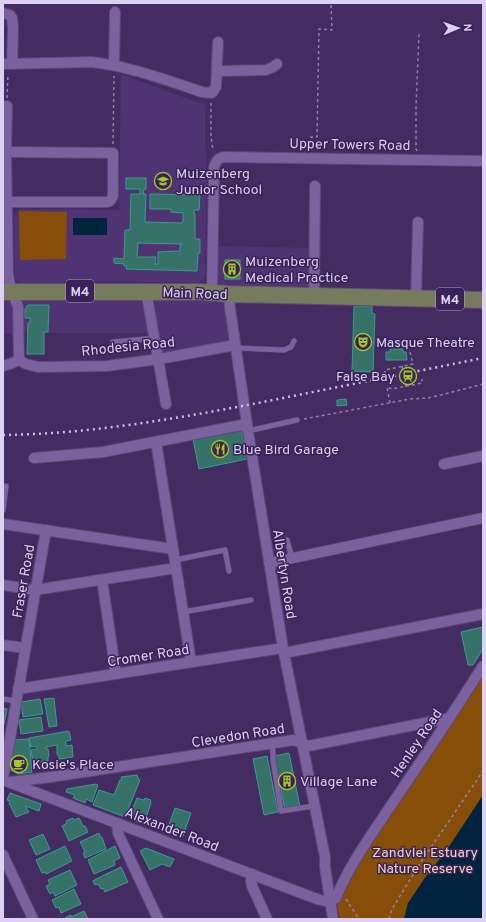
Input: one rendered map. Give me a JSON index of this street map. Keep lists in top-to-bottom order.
{
  "streets": {
    "main road": ["M4", "Main Road"],
    "street": [
      "Upper Towers Road",
      "Rhodesia Road",
      "Albertyn Road",
      "Fraser Road",
      "Cromer Road",
      "Clevedon Road",
      "Henley Road",
      "Alexander Road"
    ]
  },
  "crossings": [
    ["Main Road", "Albertyn Road"],
    ["Rhodesia Road", "Albertyn Road"],
    ["Albertyn Road", "Cromer Road"],
    ["Albertyn Road", "Clevedon Road"],
    ["Albertyn Road", "Henley Road"],
    ["Albertyn Road", "Alexander Road"],
    ["Fraser Road", "Cromer Road"],
    ["Fraser Road", "Clevedon Road"],
    ["Fraser Road", "Alexander Road"],
    ["Clevedon Road", "Henley Road"],
    ["Clevedon Road", "Alexander Road"],
    ["Henley Road", "Alexander Road"]
  ],
  "parks": ["Zandvlei Estuary Nature Reserve"],
  "places": {
    "school or university": ["Muizenberg Junior School"],
    "building": ["Muizenberg Medical Practice", "Village Lane"],
    "theatre": ["Masque Theatre"],
    "station": ["False Bay"],
    "restaurant": ["Blue Bird Garage"],
    "cafe": ["Kosie's Place"]
  },
  "north": "right"
}
